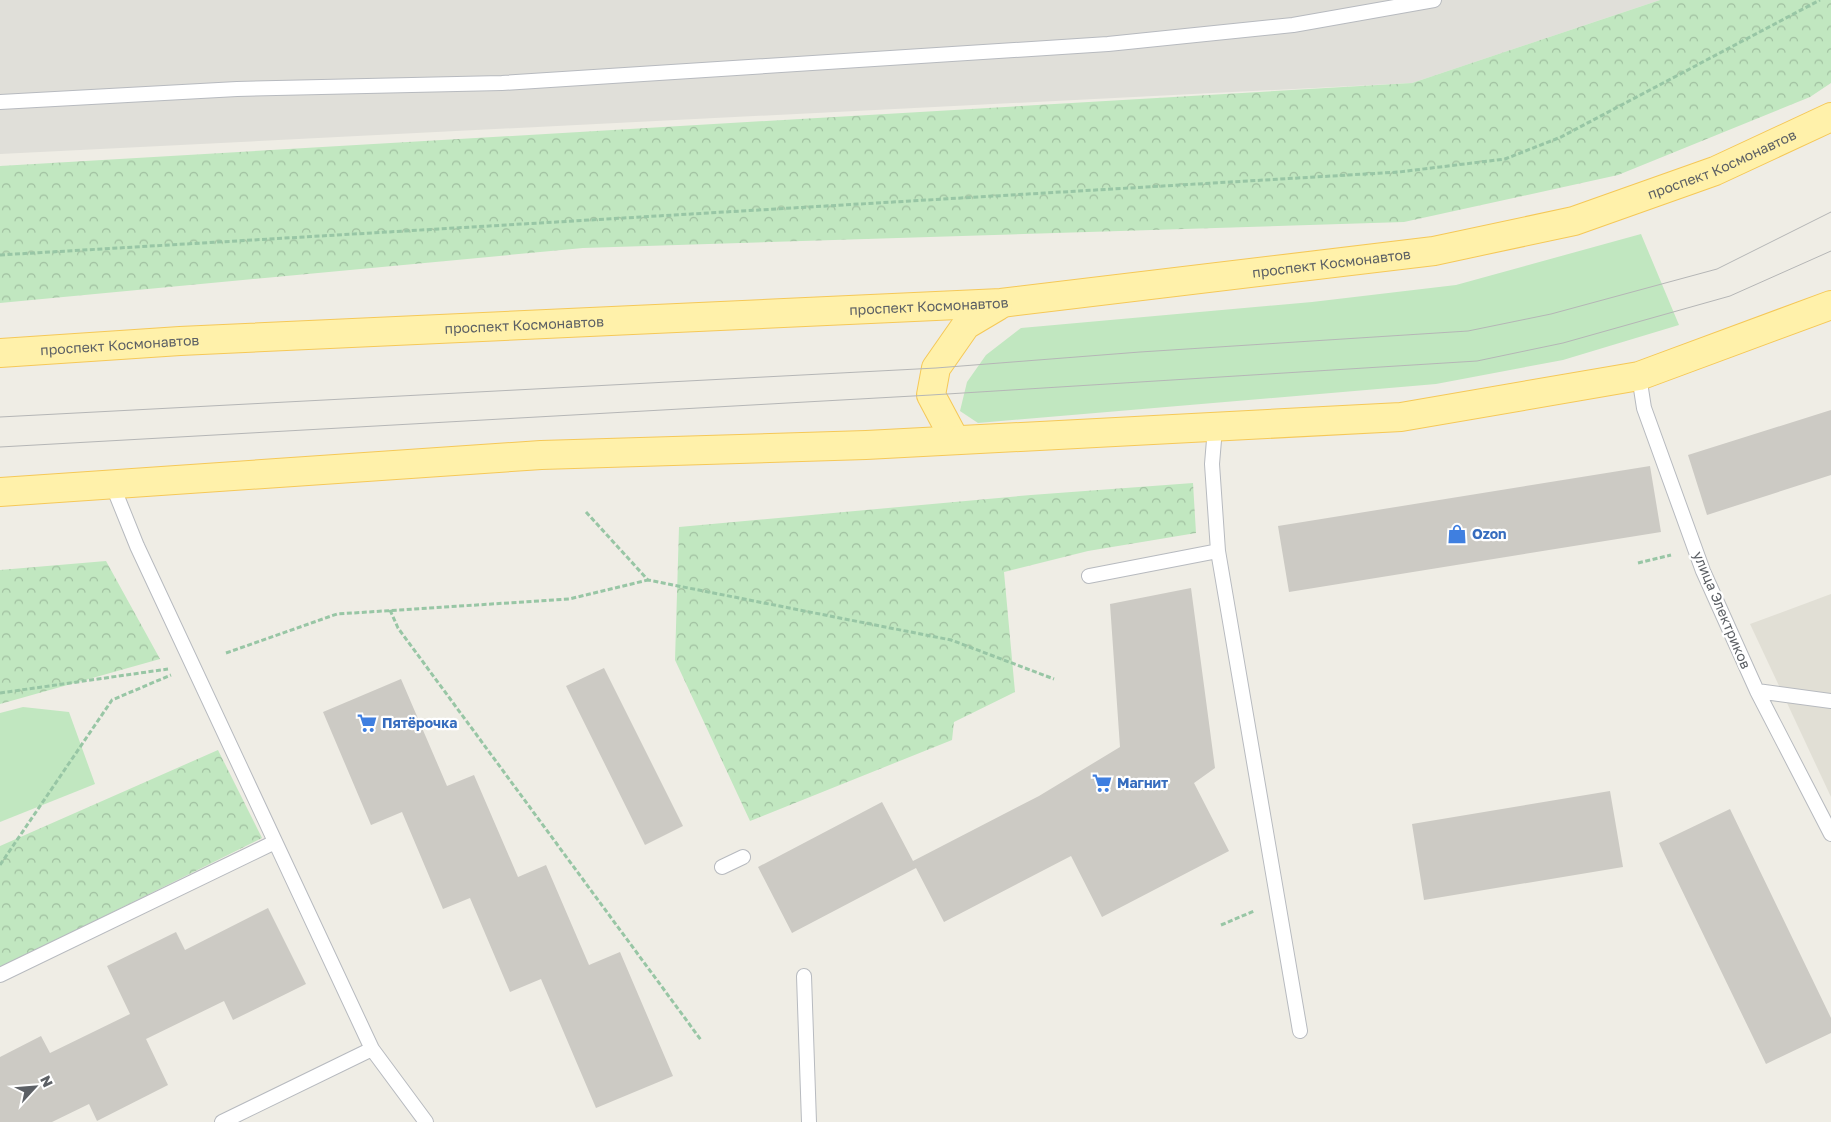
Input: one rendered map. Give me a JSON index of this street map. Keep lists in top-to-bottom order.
{
  "streets": {
    "main road": ["проспект Космонавтов"],
    "lane": ["улица Электриков"]
  },
  "places": {
    "shop": ["Ozon"],
    "supermarket": ["Пятёрочка", "Магнит"]
  },
  "north": "top right"
}
